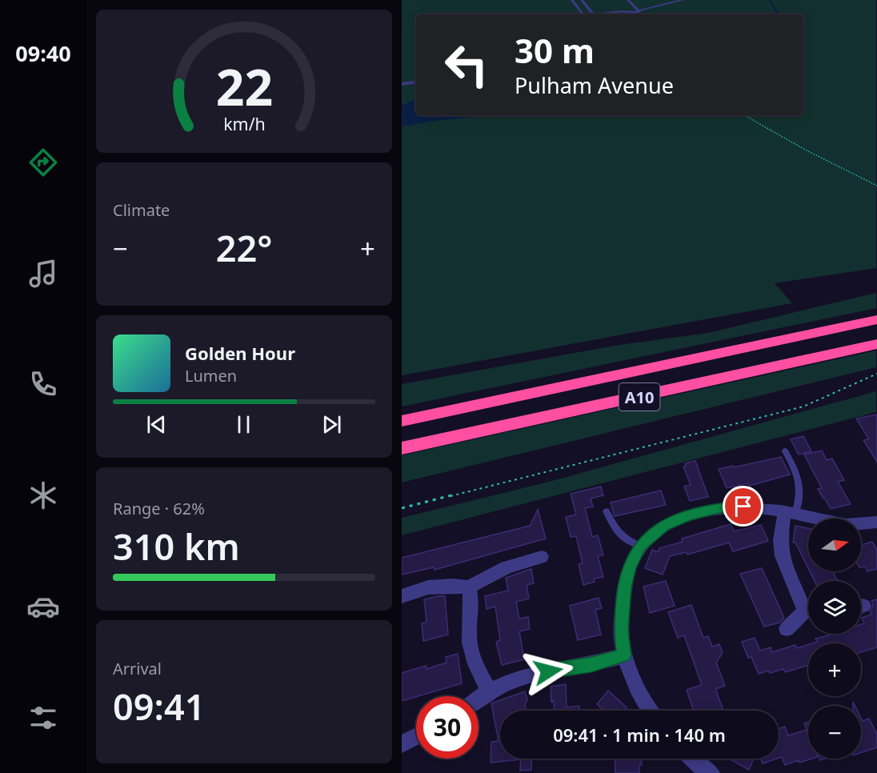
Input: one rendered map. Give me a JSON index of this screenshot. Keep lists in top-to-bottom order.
{
  "streets": {
    "highway": ["A10"]
  },
  "north": "right",
  "page": {
    "tabs": "09:40",
    "turn": ["30 m", "Pulham Avenue"],
    "tile": [
      "Climate",
      ["Range · 62%", "310 km"],
      ["Arrival", "09:41"]
    ],
    "heat": ["−", "22°", "+"],
    "song": ["Golden Hour", "Lumen"],
    "map_buttons": ["+", "−"],
    "limit": "30",
    "trip": "09:41 · 1 min · 140 m",
    "gauge": ["22", "km/h"]
  }
}
